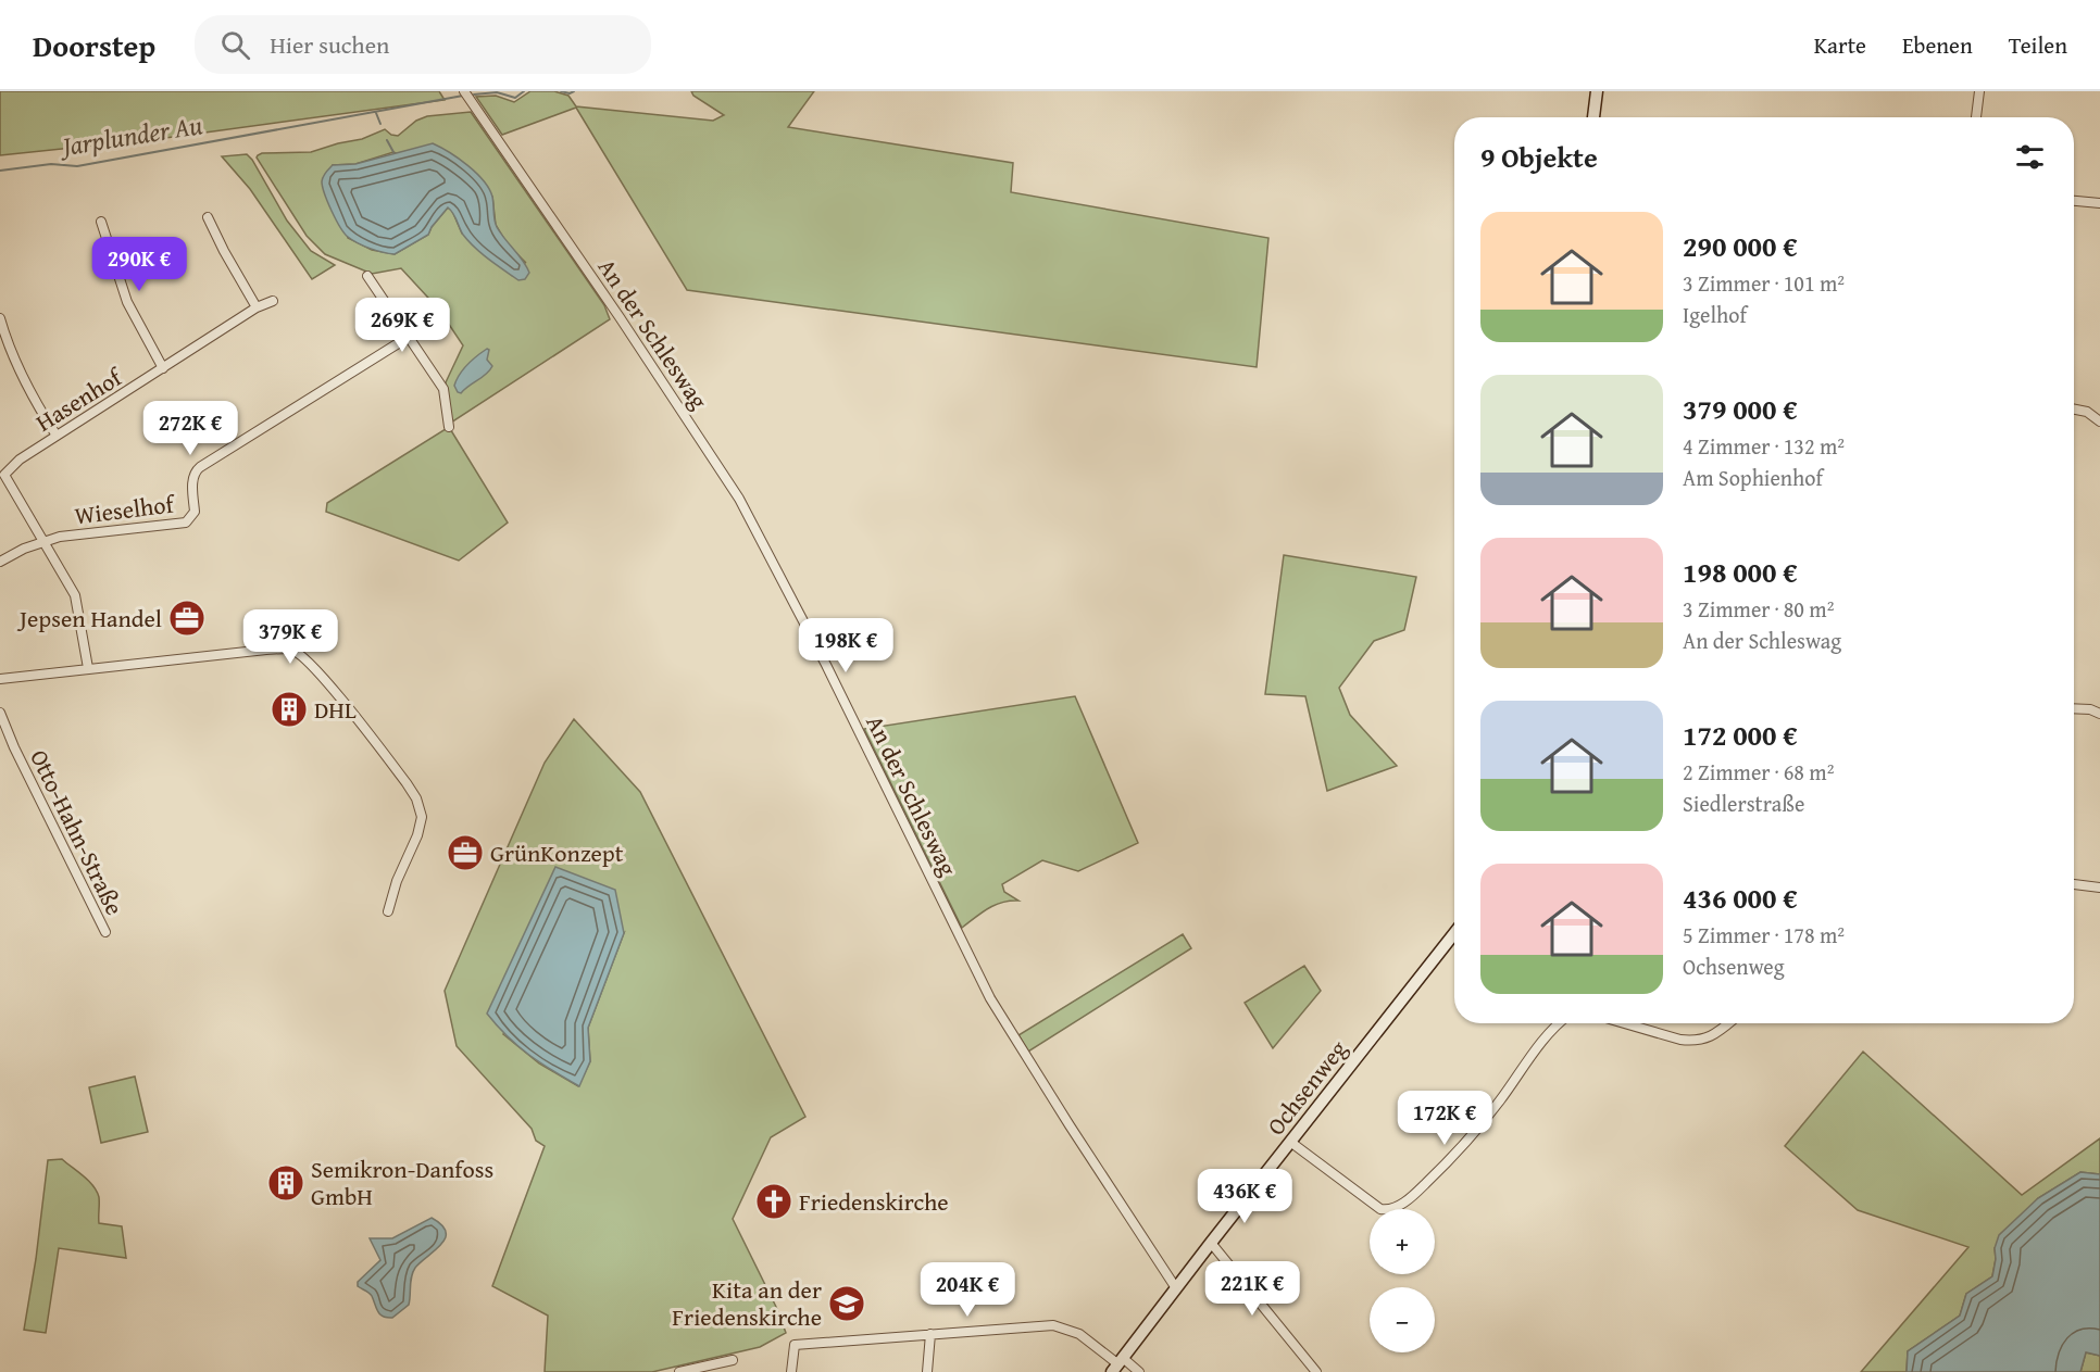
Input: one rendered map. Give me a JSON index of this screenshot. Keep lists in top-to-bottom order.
{
  "streets": {
    "main road": ["Ochsenweg"],
    "street": [
      "An der Schleswag",
      "Hasenhof",
      "Wieselhof",
      "Otto-Hahn-Straße"
    ]
  },
  "crossings": [
    ["An der Schleswag", "Ochsenweg"],
    ["Hasenhof", "Wieselhof"]
  ],
  "water": ["Jarplunder Au"],
  "places": {
    "office": ["Jepsen Handel", "GrünKonzept"],
    "building": ["DHL", "Semikron-Danfoss GmbH"],
    "church": ["Friedenskirche"],
    "school or university": ["Kita an der Friedenskirche"]
  },
  "page": {
    "header": "Doorstep",
    "search": "Hier suchen",
    "nav": ["Karte", "Ebenen", "Teilen"],
    "heading": "9 Objekte",
    "list": [
      {
        "name": "290 000 €",
        "note": "3 Zimmer · 101 m² · Igelhof"
      },
      {
        "name": "379 000 €",
        "note": "4 Zimmer · 132 m² · Am Sophienhof"
      },
      {
        "name": "198 000 €",
        "note": "3 Zimmer · 80 m² · An der Schleswag"
      },
      {
        "name": "172 000 €",
        "note": "2 Zimmer · 68 m² · Siedlerstraße"
      },
      {
        "name": "436 000 €",
        "note": "5 Zimmer · 178 m² · Ochsenweg"
      }
    ],
    "price": [
      "290K €",
      "269K €",
      "272K €",
      "379K €",
      "198K €",
      "172K €",
      "436K €",
      "221K €",
      "204K €"
    ],
    "map_buttons": ["+", "−"]
  }
}
